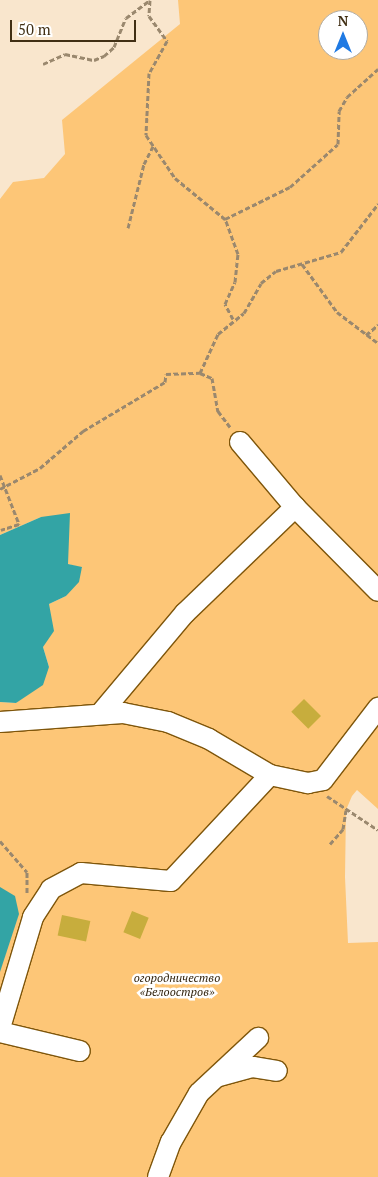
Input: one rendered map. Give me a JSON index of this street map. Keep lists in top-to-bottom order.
{
  "parks": ["огородничество «Белоостров»"],
  "scale_bar": "50 m",
  "north": "top"
}
